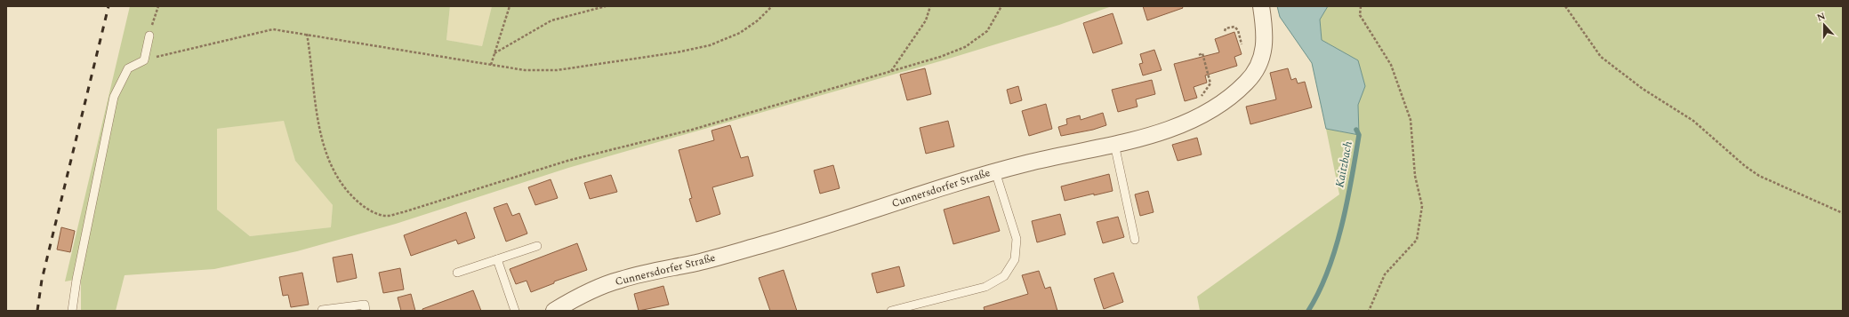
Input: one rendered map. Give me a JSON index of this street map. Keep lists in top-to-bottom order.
{
  "streets": {
    "street": ["Cunnersdorfer Straße"]
  },
  "water": ["Kaitzbach"],
  "north": "top"
}
